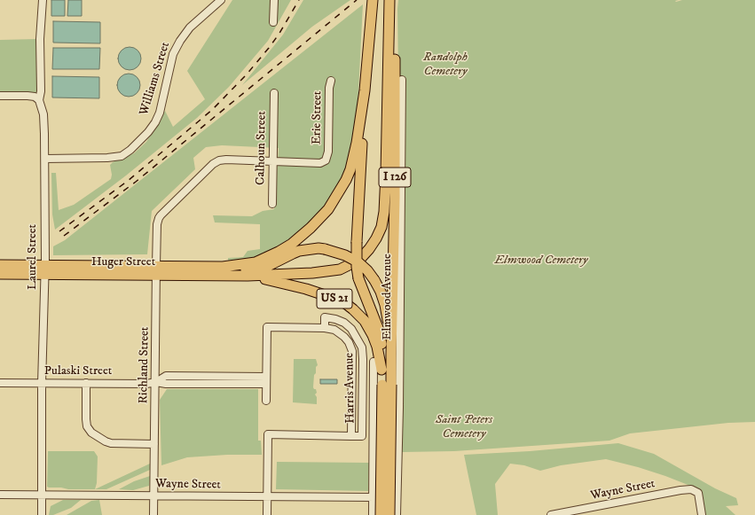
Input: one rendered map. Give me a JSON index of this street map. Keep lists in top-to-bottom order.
{
  "streets": {
    "highway": ["I 126", "Huger Street", "US 21"],
    "street": [
      "Williams Street",
      "Erie Street",
      "Calhoun Street",
      "Laurel Street",
      "Elmwood Avenue",
      "Richland Street",
      "Pulaski Street",
      "Harris Avenue",
      "Wayne Street"
    ]
  },
  "crossings": [
    ["Williams Street", "Laurel Street"],
    ["Erie Street", "Calhoun Street"],
    ["Erie Street", "Richland Street"],
    ["Calhoun Street", "Richland Street"],
    ["I 126", "US 21"],
    ["Laurel Street", "Huger Street"],
    ["Laurel Street", "Pulaski Street"],
    ["Laurel Street", "Wayne Street"],
    ["Huger Street", "US 21"],
    ["Huger Street", "Richland Street"],
    ["Richland Street", "Pulaski Street"],
    ["Richland Street", "Wayne Street"]
  ],
  "parks": ["Randolph Cemetery", "Elmwood Cemetery", "Saint Peters Cemetery"]
}
